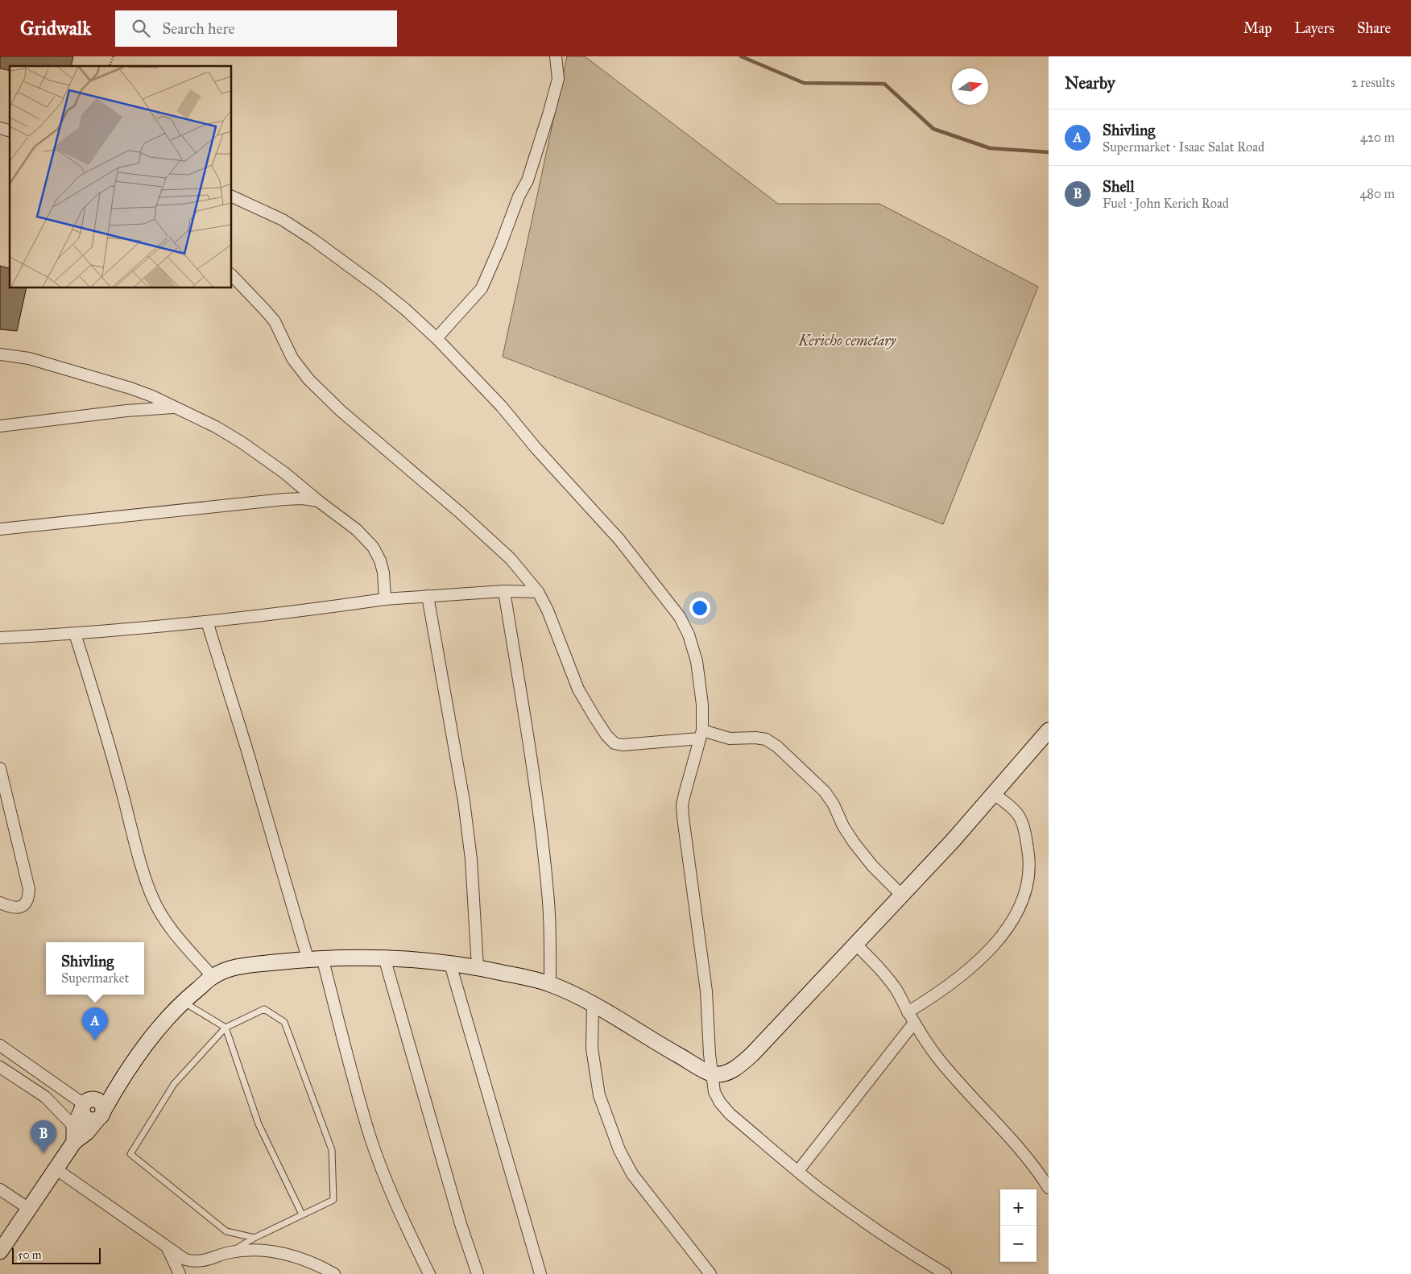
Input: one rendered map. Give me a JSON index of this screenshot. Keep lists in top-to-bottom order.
{
  "parks": ["Kericho cemetary"],
  "scale_bar": "50 m",
  "north": "right",
  "page": {
    "header": "Gridwalk",
    "search": "Search here",
    "nav": ["Map", "Layers", "Share"],
    "heading": ["Nearby", "2 results"],
    "list": [
      {
        "mark": "A",
        "name": "Shivling",
        "note": "Supermarket · Isaac Salat Road",
        "value": "420 m"
      },
      {
        "mark": "B",
        "name": "Shell",
        "note": "Fuel · John Kerich Road",
        "value": "480 m"
      }
    ],
    "popup": ["Shivling", "Supermarket"],
    "pins": ["A", "B"],
    "map_buttons": ["+", "−"],
    "scale": "50 m"
  }
}
